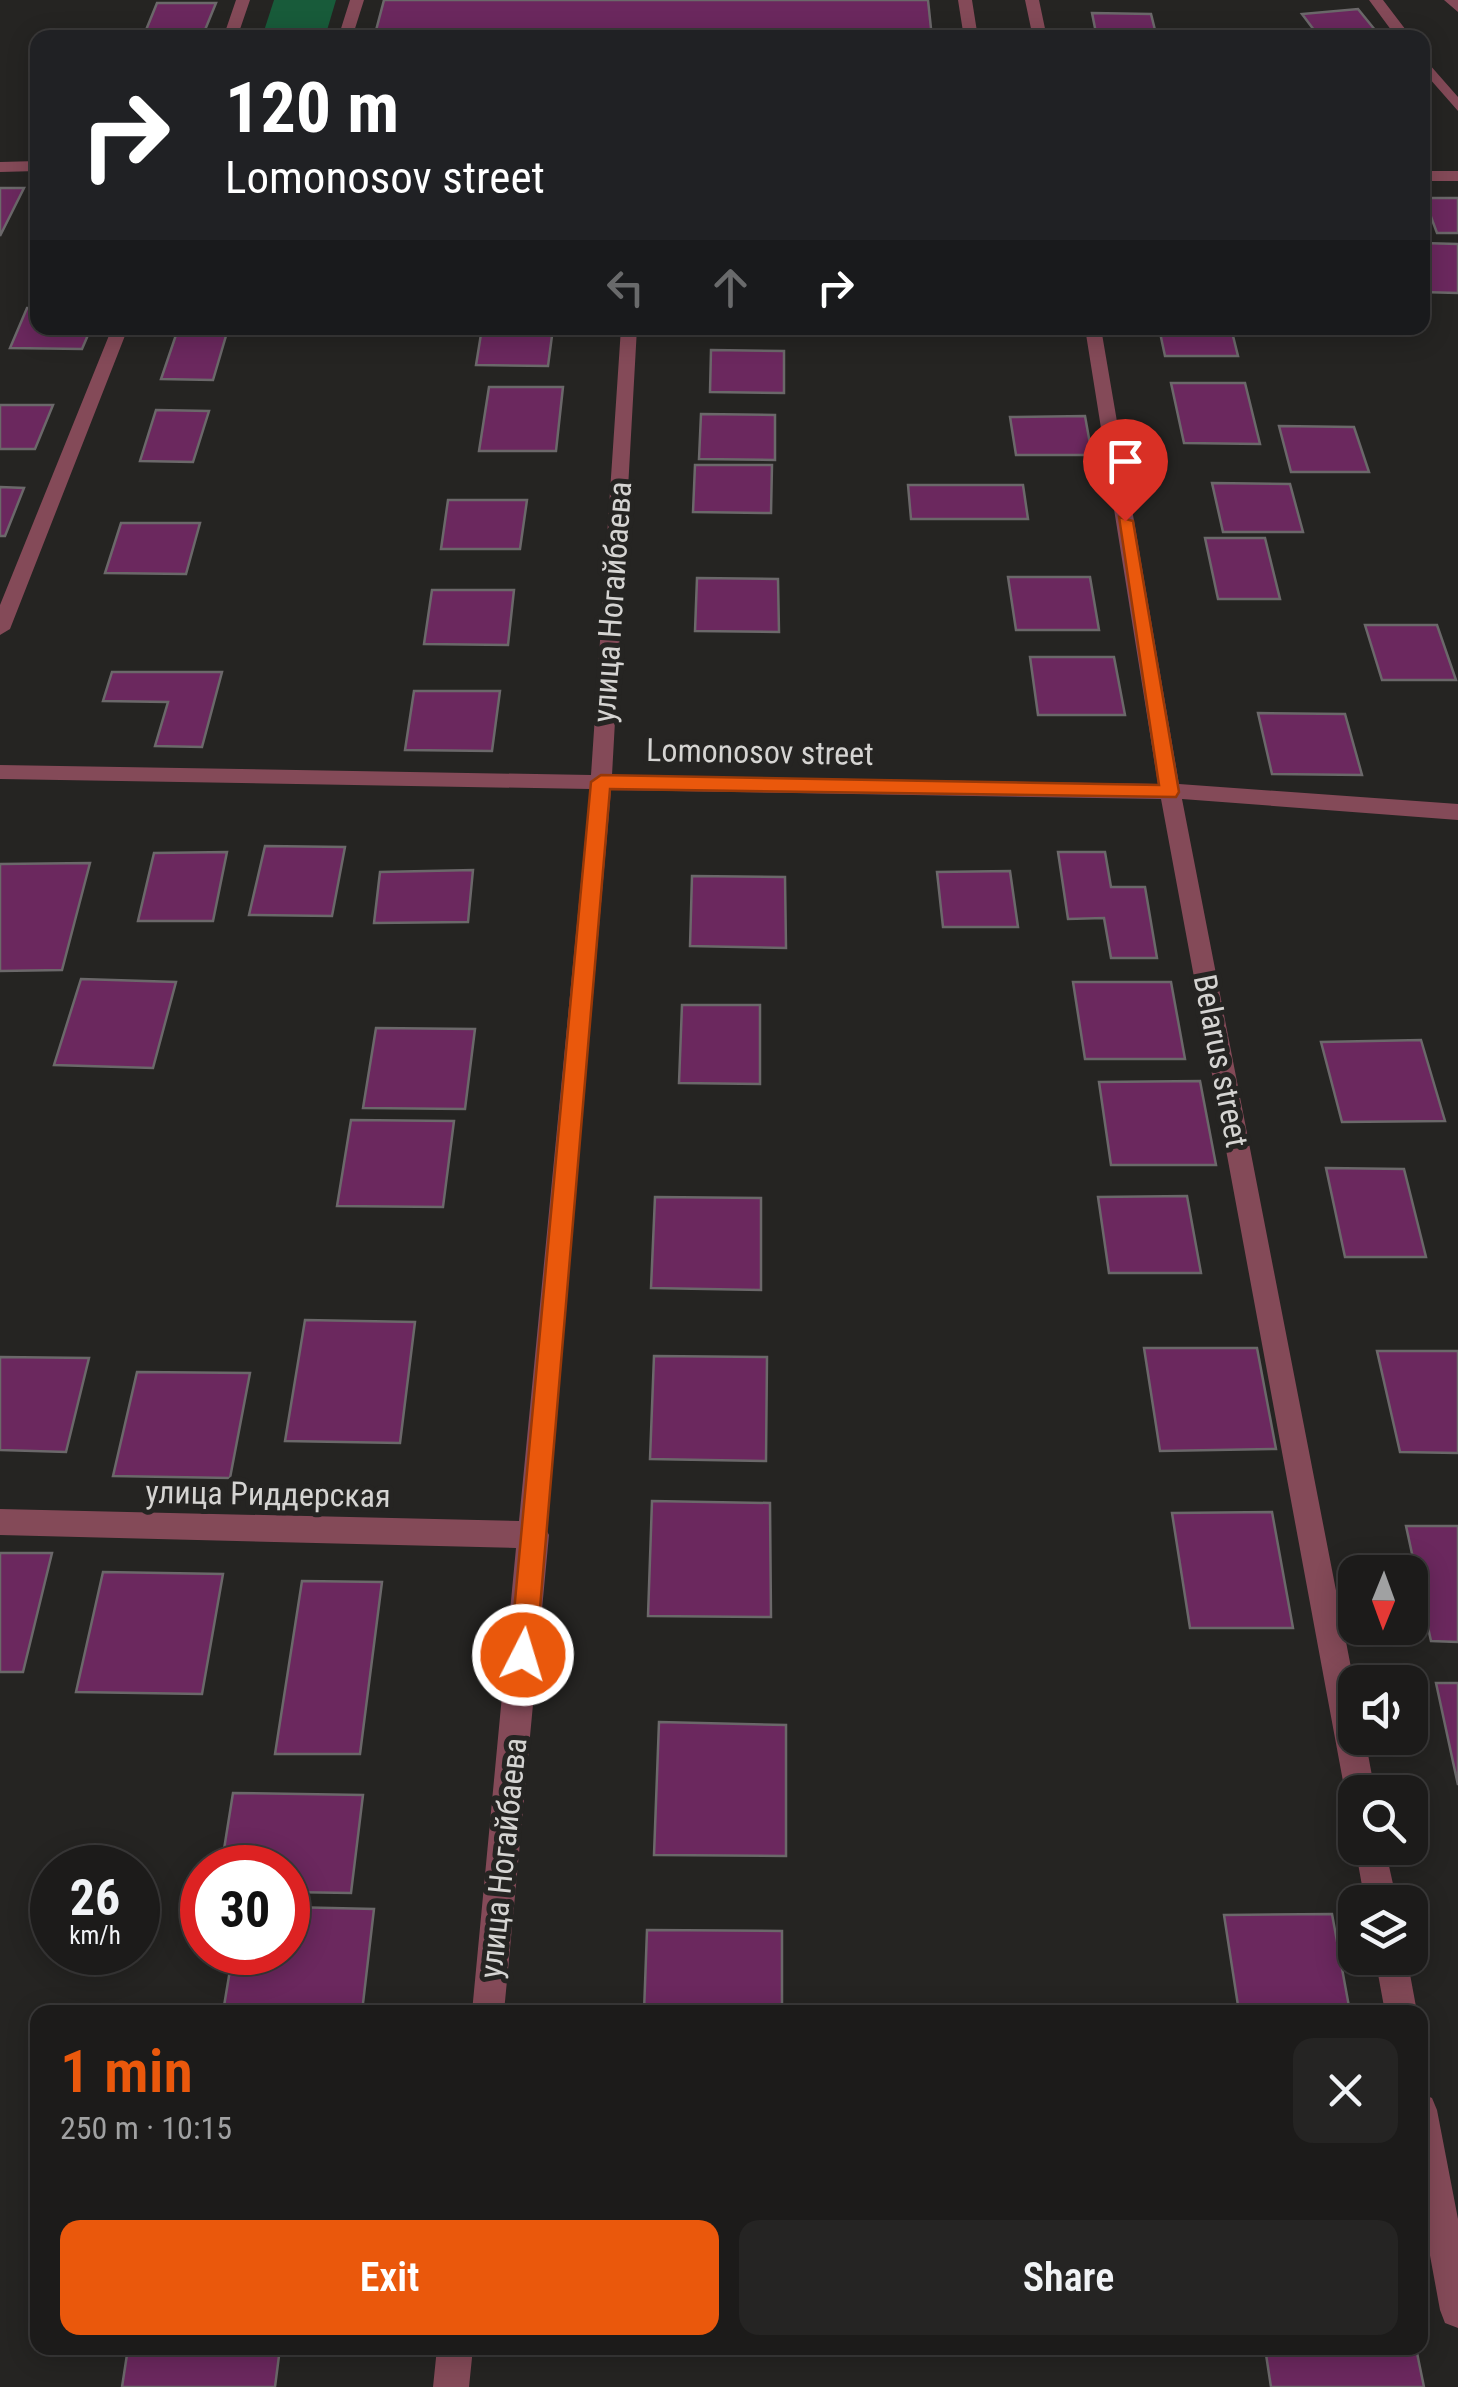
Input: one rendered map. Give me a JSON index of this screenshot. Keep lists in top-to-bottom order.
{
  "streets": {
    "street": [
      "улица Ногайбаева",
      "Lomonosov street",
      "Belarus street",
      "улица Риддерская"
    ]
  },
  "crossings": [
    ["улица Ногайбаева", "Lomonosov street"],
    ["улица Ногайбаева", "улица Риддерская"],
    ["Lomonosov street", "Belarus street"]
  ],
  "north": "bottom",
  "page": {
    "turn": ["120 m", "Lomonosov street"],
    "speed": "26 km/h",
    "limit": "30",
    "heading": ["1 min", "250 m · 10:15"],
    "buttons": ["Exit", "Share"]
  }
}
